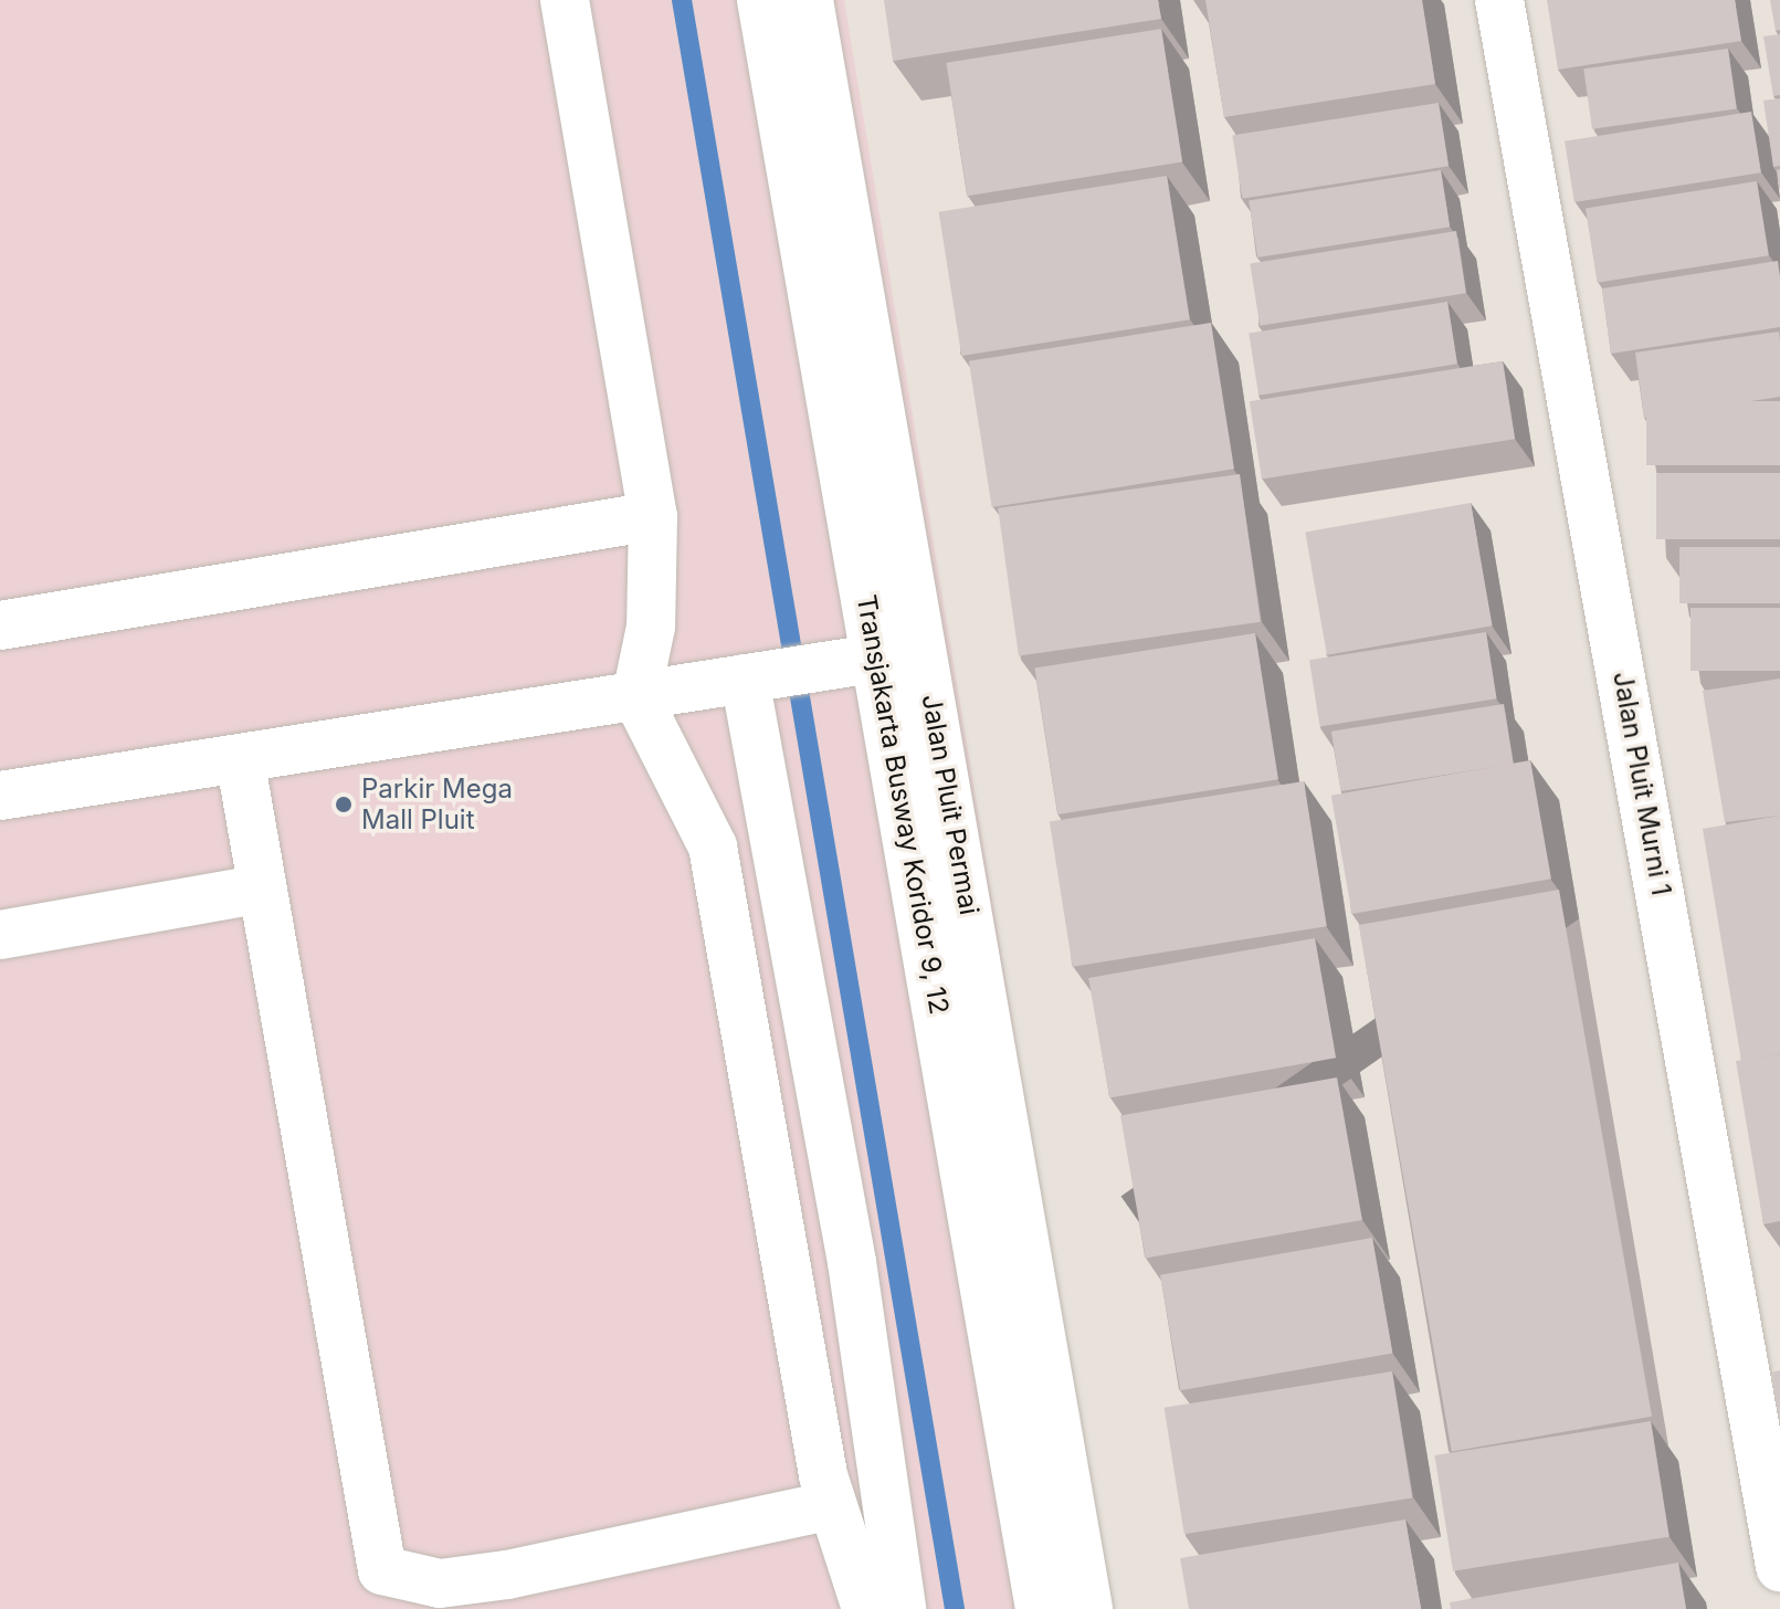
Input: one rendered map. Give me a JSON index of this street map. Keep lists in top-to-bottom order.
{
  "streets": {
    "street": ["Jalan Pluit Murni 1", "Transjakarta Busway Koridor 9, 12", "Jalan Pluit Permai"]
  },
  "crossings": [
    ["Transjakarta Busway Koridor 9, 12", "Jalan Pluit Permai"]
  ],
  "places": ["Parkir Mega Mall Pluit"]
}
